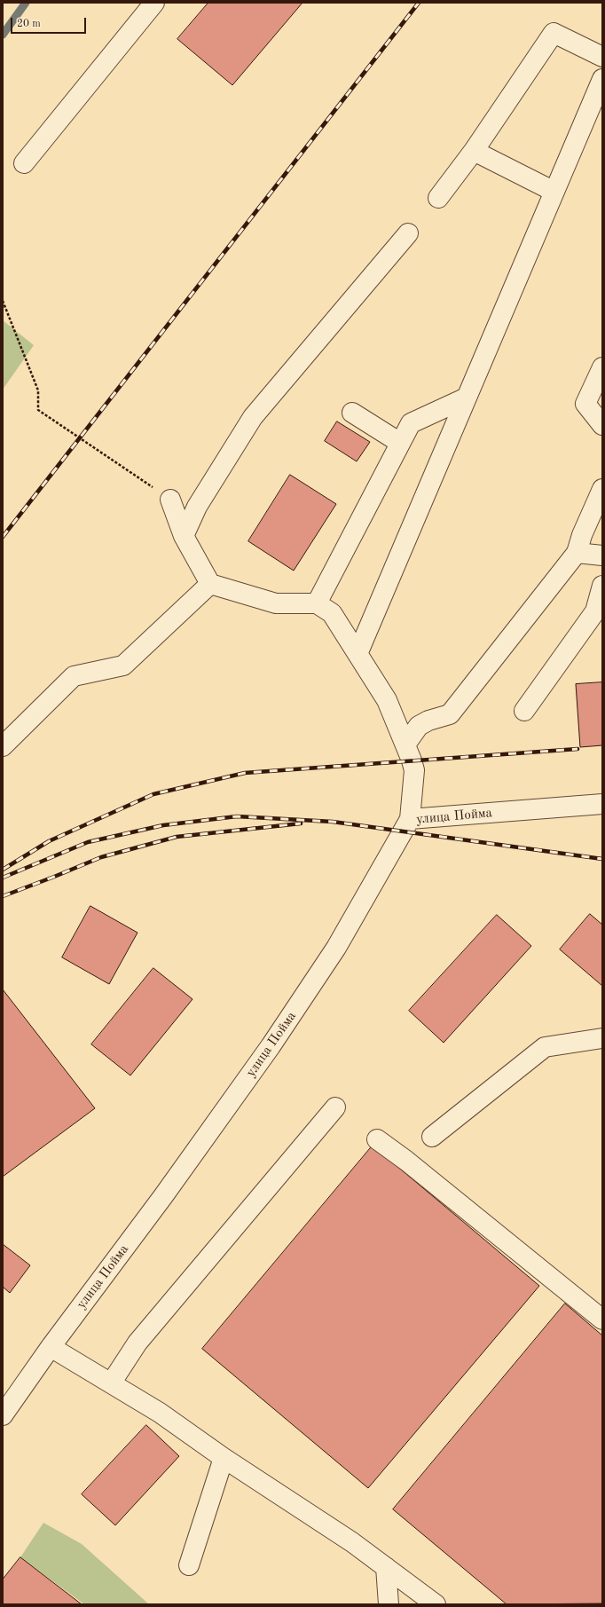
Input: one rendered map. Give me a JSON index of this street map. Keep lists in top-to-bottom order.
{
  "streets": {
    "street": ["улица Пойма"]
  },
  "scale_bar": "20 m"
}
